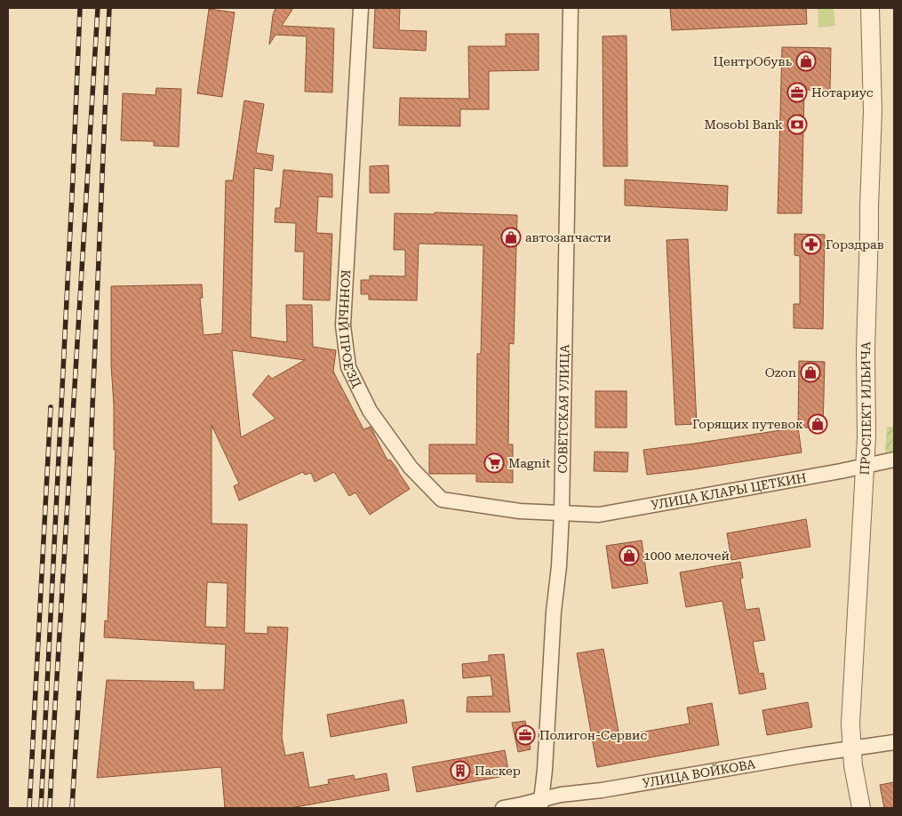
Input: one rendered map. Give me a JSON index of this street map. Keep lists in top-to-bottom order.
{
  "streets": {
    "street": [
      "КОННЫЙ ПРОЕЗД",
      "СОВЕТСКАЯ УЛИЦА",
      "ПРОСПЕКТ ИЛЬИЧА",
      "УЛИЦА КЛАРЫ ЦЕТКИН",
      "УЛИЦА ВОЙКОВА"
    ]
  },
  "crossings": [
    ["КОННЫЙ ПРОЕЗД", "СОВЕТСКАЯ УЛИЦА"],
    ["КОННЫЙ ПРОЕЗД", "УЛИЦА КЛАРЫ ЦЕТКИН"],
    ["СОВЕТСКАЯ УЛИЦА", "УЛИЦА КЛАРЫ ЦЕТКИН"],
    ["СОВЕТСКАЯ УЛИЦА", "УЛИЦА ВОЙКОВА"],
    ["ПРОСПЕКТ ИЛЬИЧА", "УЛИЦА КЛАРЫ ЦЕТКИН"],
    ["ПРОСПЕКТ ИЛЬИЧА", "УЛИЦА ВОЙКОВА"]
  ],
  "places": {
    "shop": [
      "ЦентрОбувь",
      "автозапчасти",
      "Ozon",
      "Горящих путевок",
      "1000 мелочей"
    ],
    "office": ["Нотариус", "Полигон-Сервис"],
    "bank": ["Mosobl Bank"],
    "pharmacy": ["Горздрав"],
    "supermarket": ["Magnit"],
    "building": ["Паскер"]
  }
}
